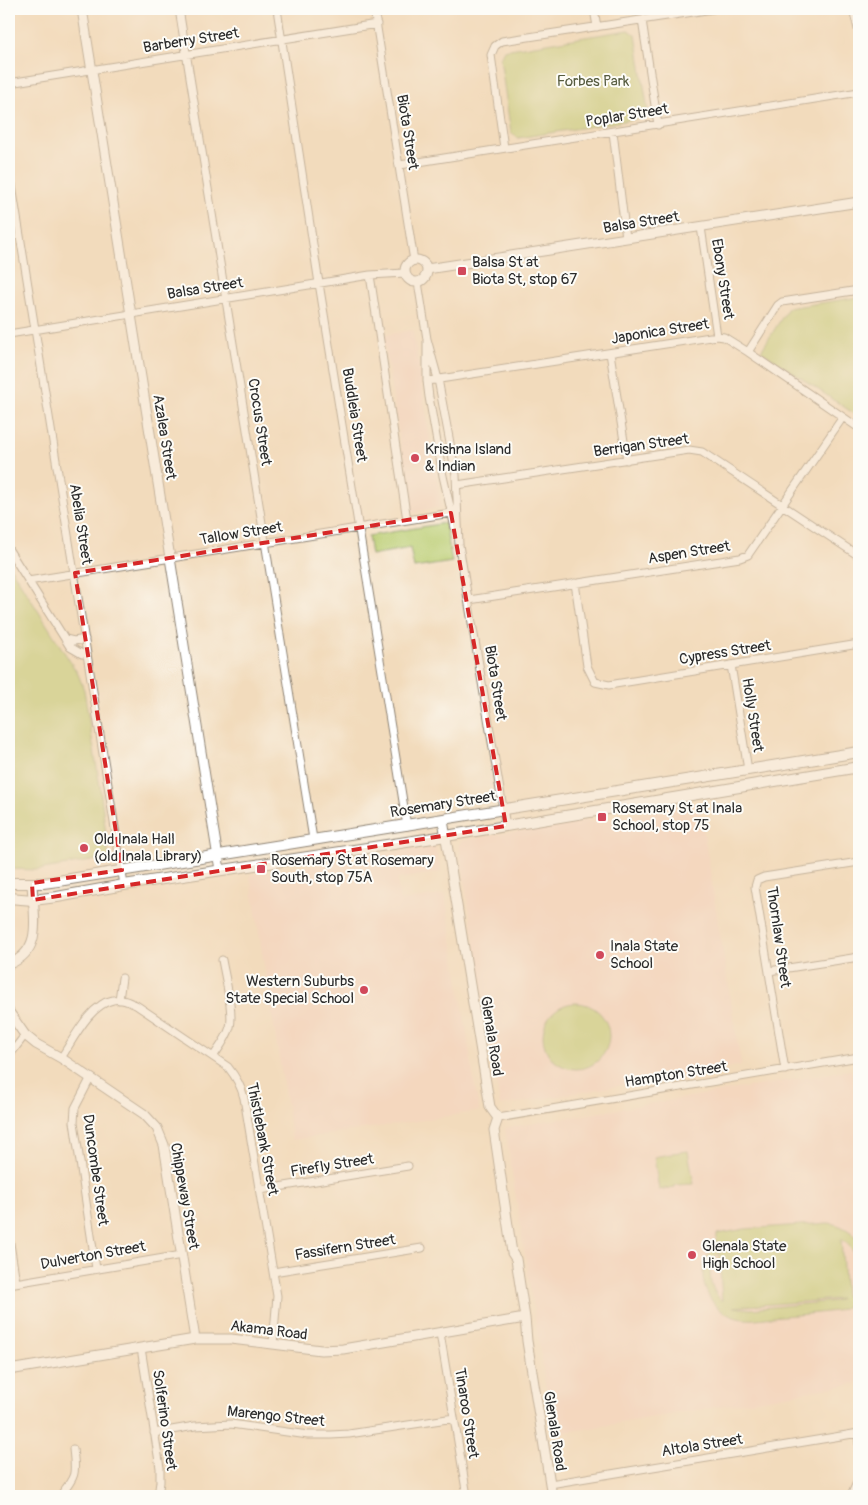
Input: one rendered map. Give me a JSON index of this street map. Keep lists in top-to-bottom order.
{
  "streets": {
    "main road": ["Rosemary Street"],
    "street": [
      "Barberry Street",
      "Poplar Street",
      "Biota Street",
      "Balsa Street",
      "Ebony Street",
      "Japonica Street",
      "Buddleia Street",
      "Crocus Street",
      "Azalea Street",
      "Berrigan Street",
      "Abelia Street",
      "Tallow Street",
      "Aspen Street",
      "Cypress Street",
      "Holly Street",
      "Thornlaw Street",
      "Glenala Road",
      "Hampton Street",
      "Thistlebank Street",
      "Firefly Street",
      "Duncombe Street",
      "Chippeway Street",
      "Fassifern Street",
      "Dulverton Street",
      "Akama Road",
      "Tinaroo Street",
      "Marengo Street",
      "Solferino Street",
      "Altola Street"
    ]
  },
  "crossings": [
    ["Barberry Street", "Biota Street"],
    ["Barberry Street", "Buddleia Street"],
    ["Barberry Street", "Crocus Street"],
    ["Barberry Street", "Azalea Street"],
    ["Poplar Street", "Biota Street"],
    ["Biota Street", "Balsa Street"],
    ["Biota Street", "Japonica Street"],
    ["Biota Street", "Berrigan Street"],
    ["Biota Street", "Tallow Street"],
    ["Biota Street", "Aspen Street"],
    ["Biota Street", "Rosemary Street"],
    ["Balsa Street", "Ebony Street"],
    ["Balsa Street", "Buddleia Street"],
    ["Balsa Street", "Crocus Street"],
    ["Balsa Street", "Azalea Street"],
    ["Balsa Street", "Abelia Street"],
    ["Ebony Street", "Japonica Street"],
    ["Japonica Street", "Aspen Street"],
    ["Buddleia Street", "Tallow Street"],
    ["Buddleia Street", "Rosemary Street"],
    ["Crocus Street", "Tallow Street"],
    ["Crocus Street", "Rosemary Street"],
    ["Azalea Street", "Tallow Street"],
    ["Azalea Street", "Rosemary Street"],
    ["Berrigan Street", "Aspen Street"],
    ["Abelia Street", "Tallow Street"],
    ["Abelia Street", "Rosemary Street"],
    ["Aspen Street", "Cypress Street"],
    ["Cypress Street", "Holly Street"],
    ["Holly Street", "Rosemary Street"],
    ["Rosemary Street", "Glenala Road"],
    ["Thornlaw Street", "Hampton Street"],
    ["Glenala Road", "Hampton Street"],
    ["Glenala Road", "Akama Road"],
    ["Glenala Road", "Altola Street"],
    ["Thistlebank Street", "Firefly Street"],
    ["Thistlebank Street", "Fassifern Street"],
    ["Thistlebank Street", "Akama Road"],
    ["Duncombe Street", "Chippeway Street"],
    ["Duncombe Street", "Dulverton Street"],
    ["Chippeway Street", "Dulverton Street"],
    ["Chippeway Street", "Akama Road"],
    ["Akama Road", "Tinaroo Street"],
    ["Akama Road", "Solferino Street"],
    ["Tinaroo Street", "Marengo Street"],
    ["Marengo Street", "Solferino Street"]
  ],
  "parks": ["Forbes Park"],
  "places": {
    "transit": ["Balsa St at Biota St, stop 67", "Rosemary St at Inala School, stop 75", "Rosemary St at Rosemary South, stop 75A"],
    "other": [
      "Krishna Island & Indian",
      "Old Inala Hall (old Inala Library)",
      "Inala State School",
      "Western Suburbs State Special School",
      "Glenala State High School"
    ]
  }
}
